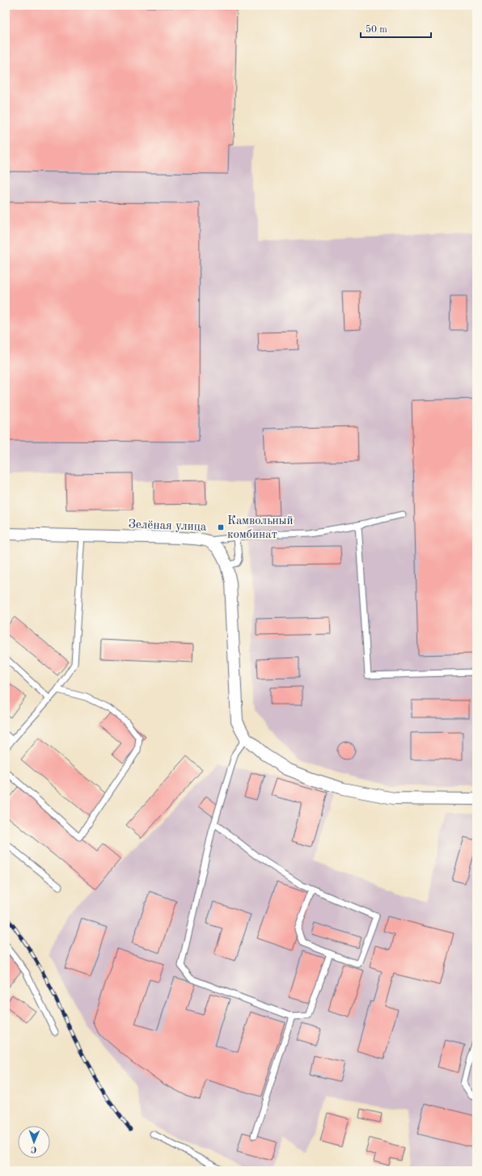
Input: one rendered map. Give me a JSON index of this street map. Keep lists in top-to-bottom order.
{
  "streets": {
    "street": ["Зелёная улица"]
  },
  "places": {
    "transit": ["Камвольный комбинат"]
  },
  "scale_bar": "50 m",
  "north": "bottom"
}
